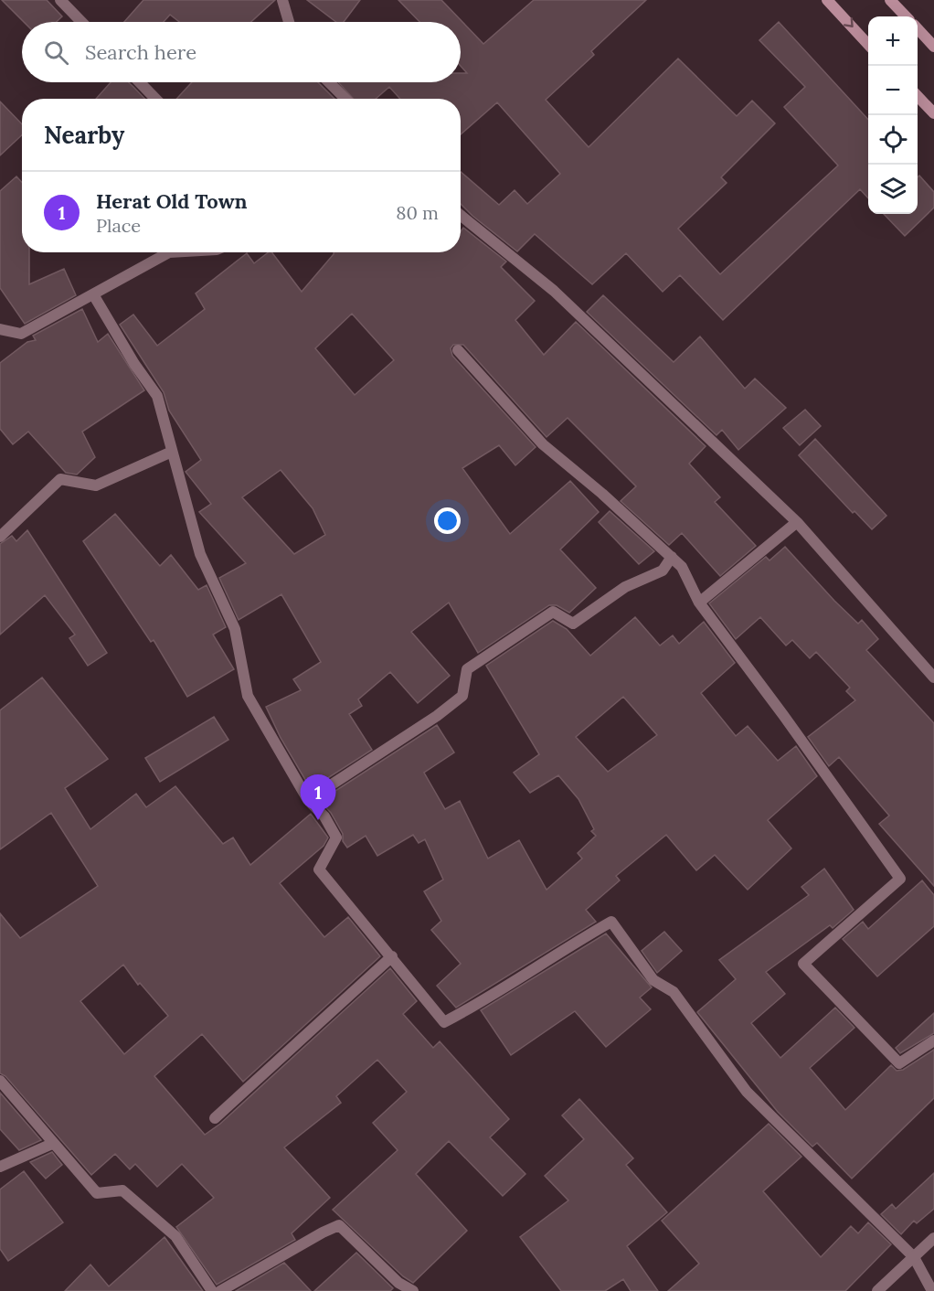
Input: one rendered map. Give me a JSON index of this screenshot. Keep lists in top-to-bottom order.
{
  "page": {
    "map_buttons": ["+", "−"],
    "search": "Search here",
    "heading": "Nearby",
    "list": [
      {
        "mark": "1",
        "name": "Herat Old Town",
        "note": "Place",
        "value": "80 m"
      }
    ],
    "pins": "1"
  }
}
